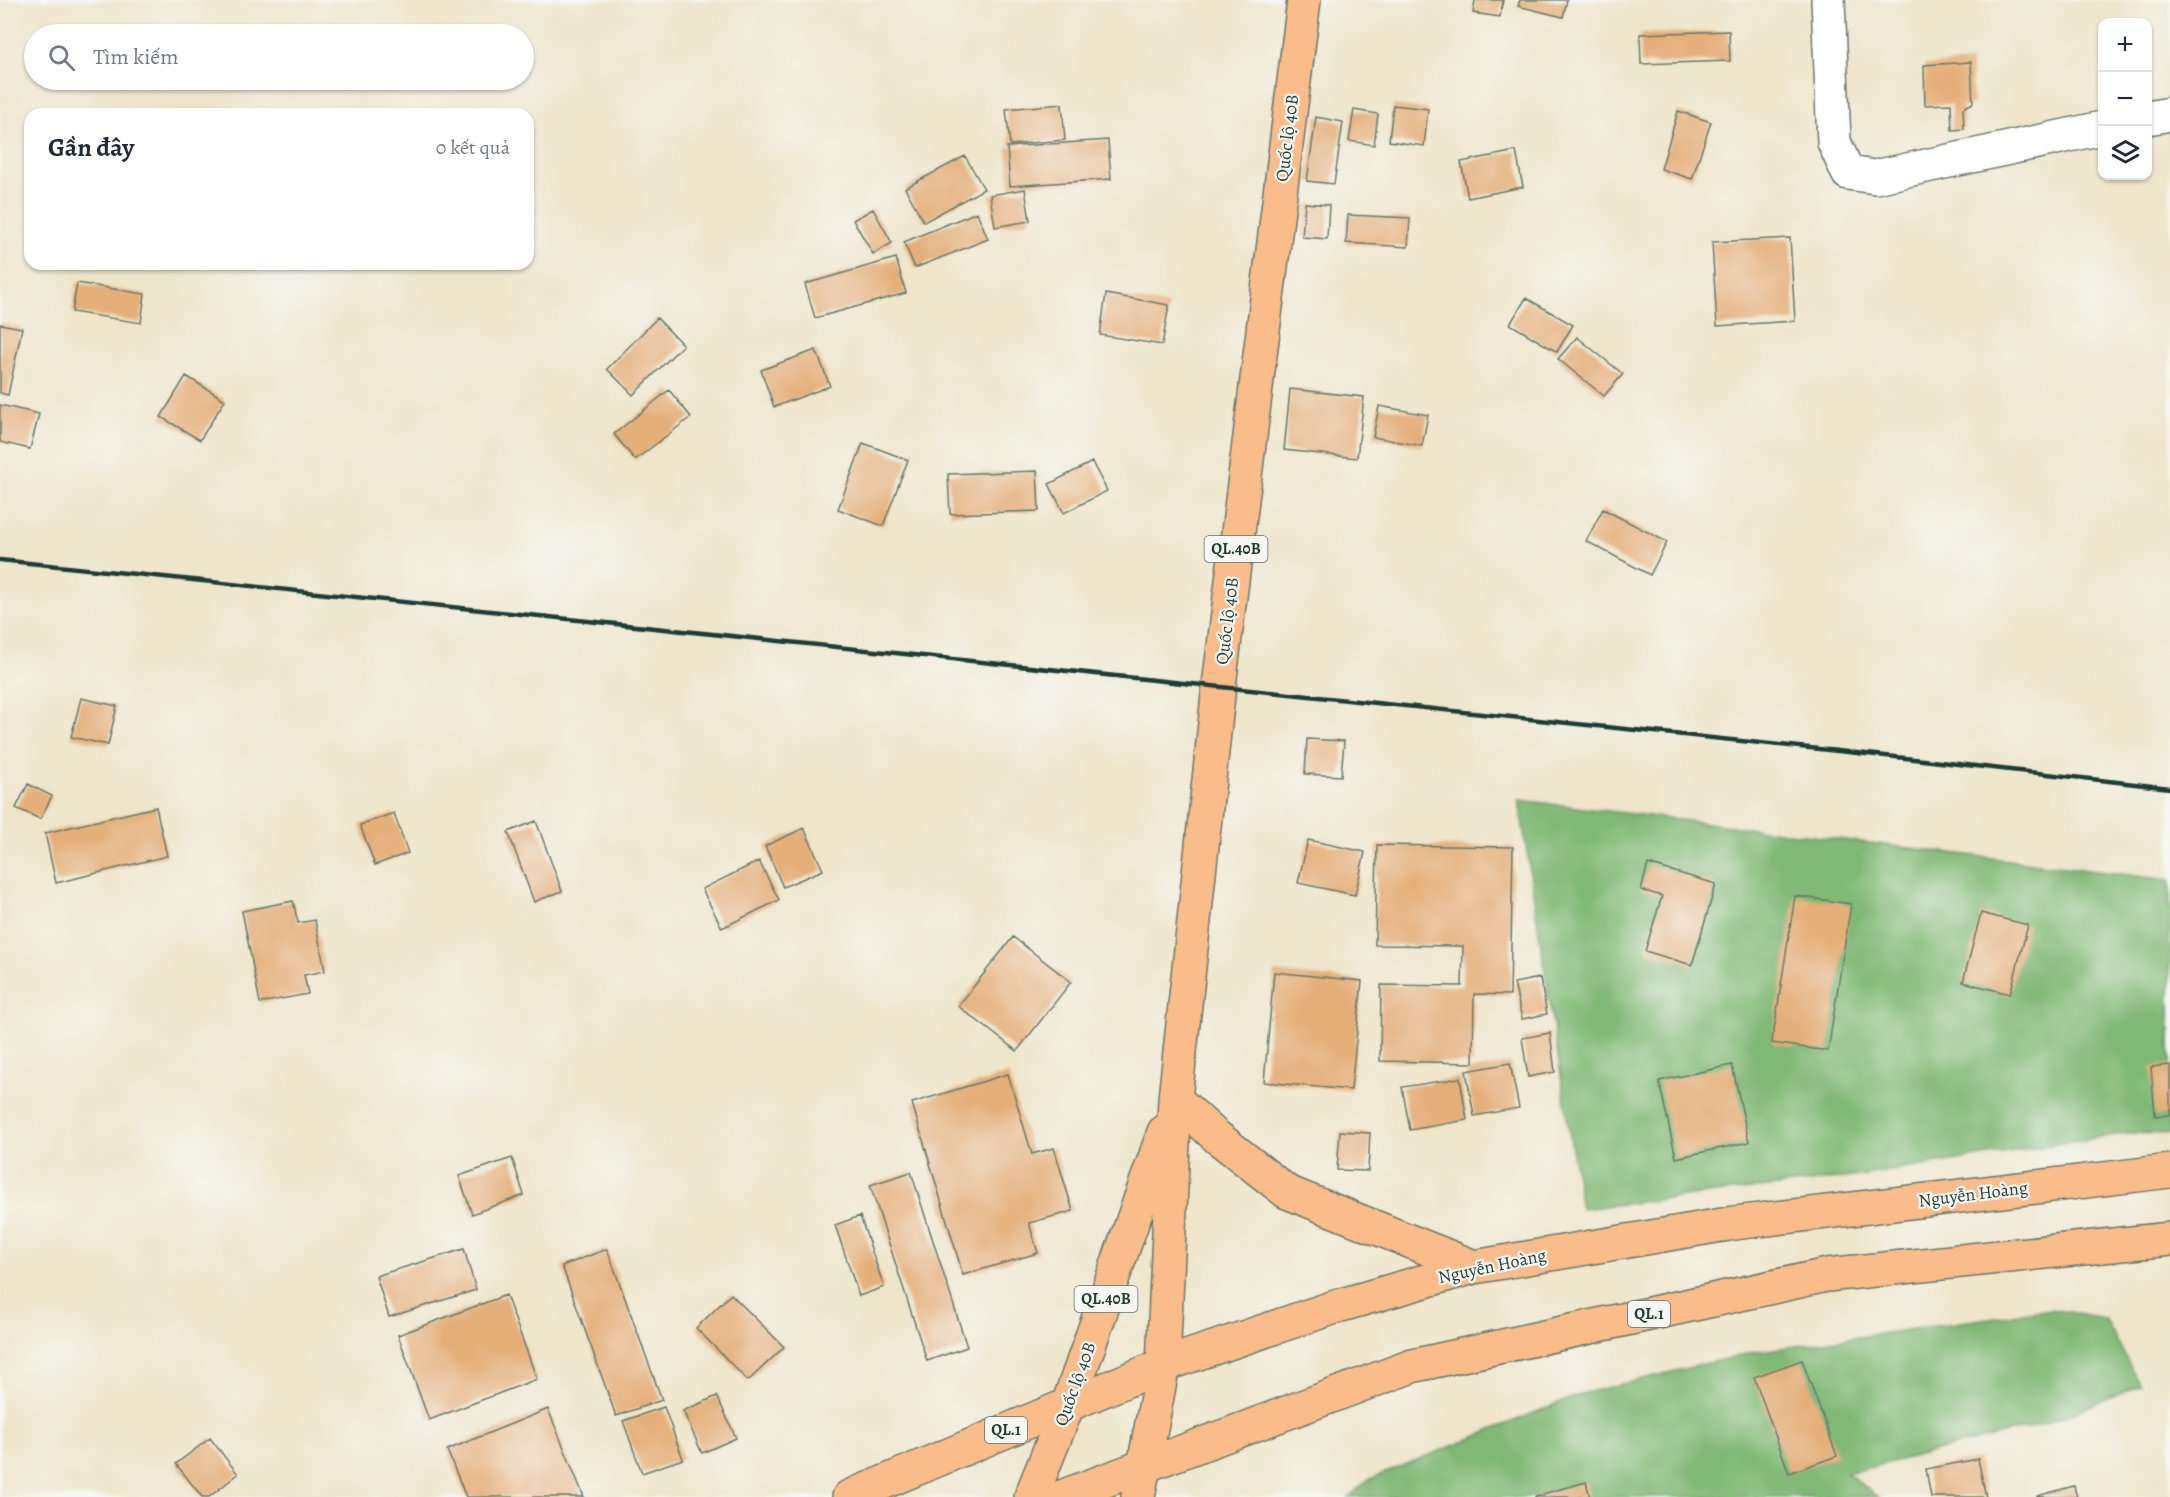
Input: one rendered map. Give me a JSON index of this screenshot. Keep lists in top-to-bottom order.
{
  "streets": {
    "highway": [
      "Quốc lộ 40B",
      "QL.40B",
      "Nguyễn Hoàng",
      "QL.1"
    ]
  },
  "crossings": [
    ["Quốc lộ 40B", "Nguyễn Hoàng"],
    ["Quốc lộ 40B", "QL.1"]
  ],
  "page": {
    "map_buttons": ["+", "−"],
    "search": "Tìm kiếm",
    "heading": ["Gần đây", "0 kết quả"]
  }
}
